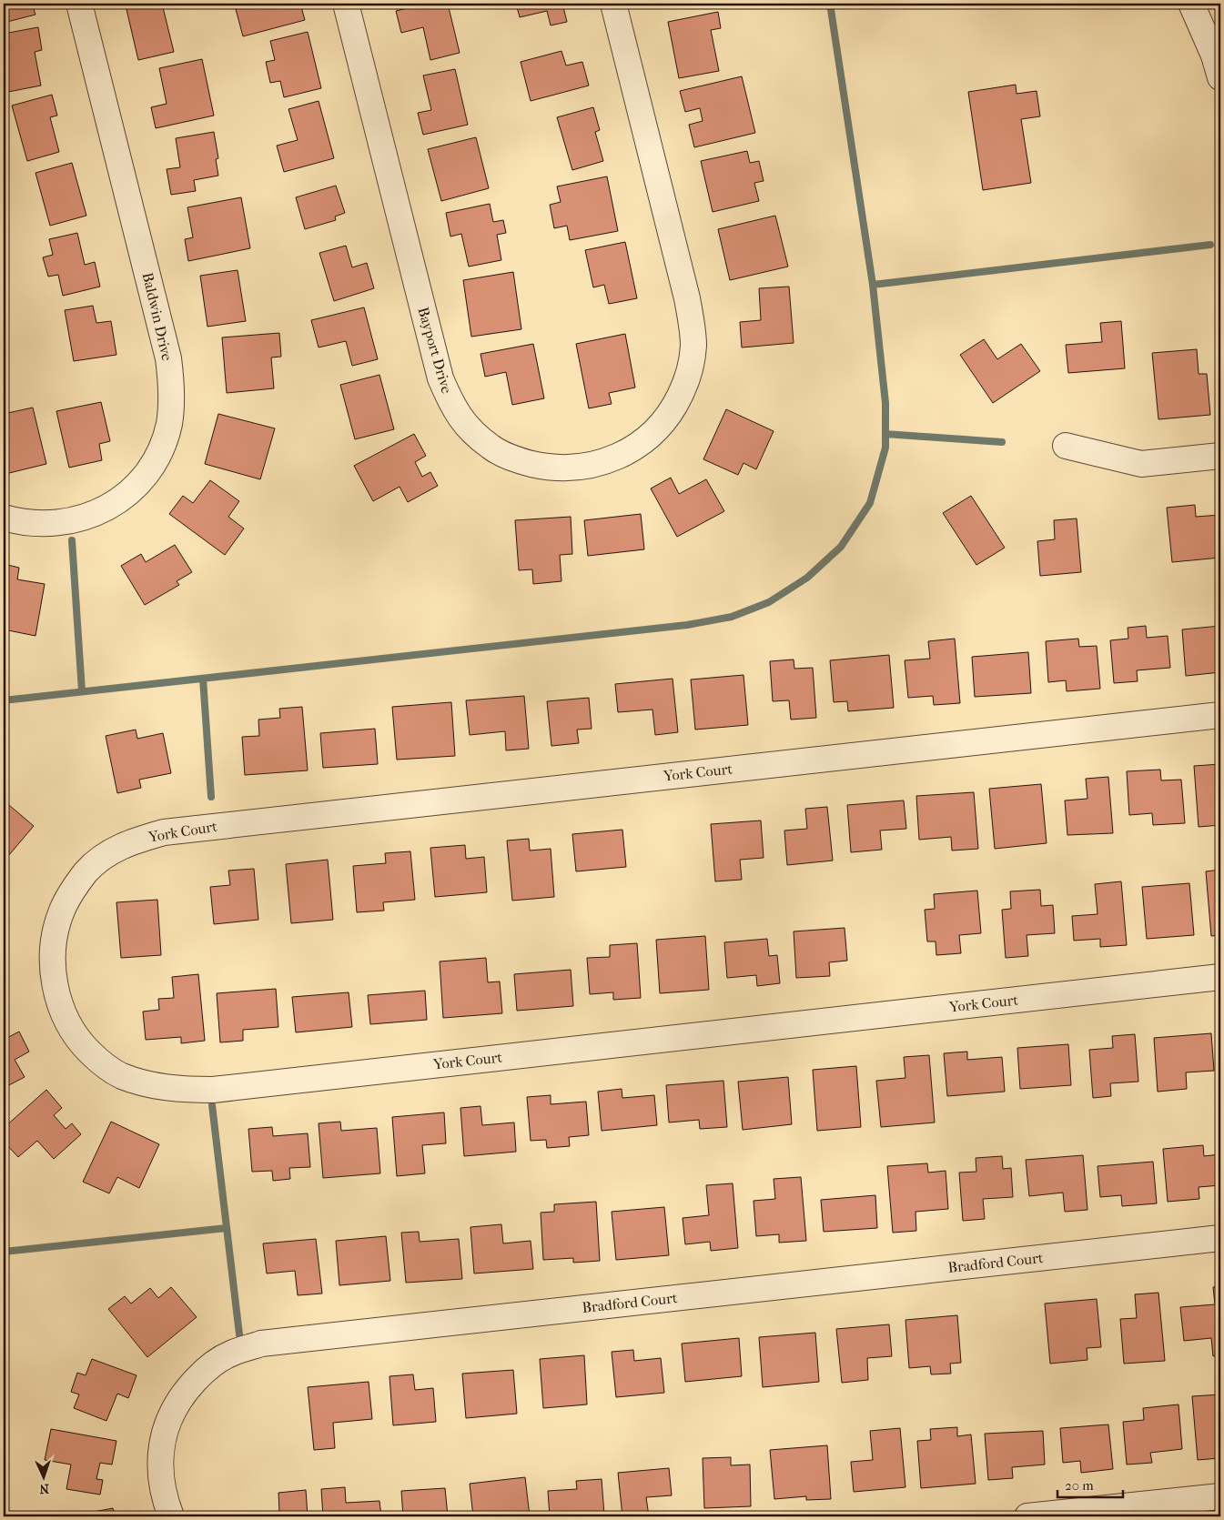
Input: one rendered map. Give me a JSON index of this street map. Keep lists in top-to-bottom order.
{
  "streets": {
    "street": [
      "Baldwin Drive",
      "Bayport Drive",
      "York Court",
      "Bradford Court"
    ]
  },
  "scale_bar": "20 m",
  "north": "bottom"
}
